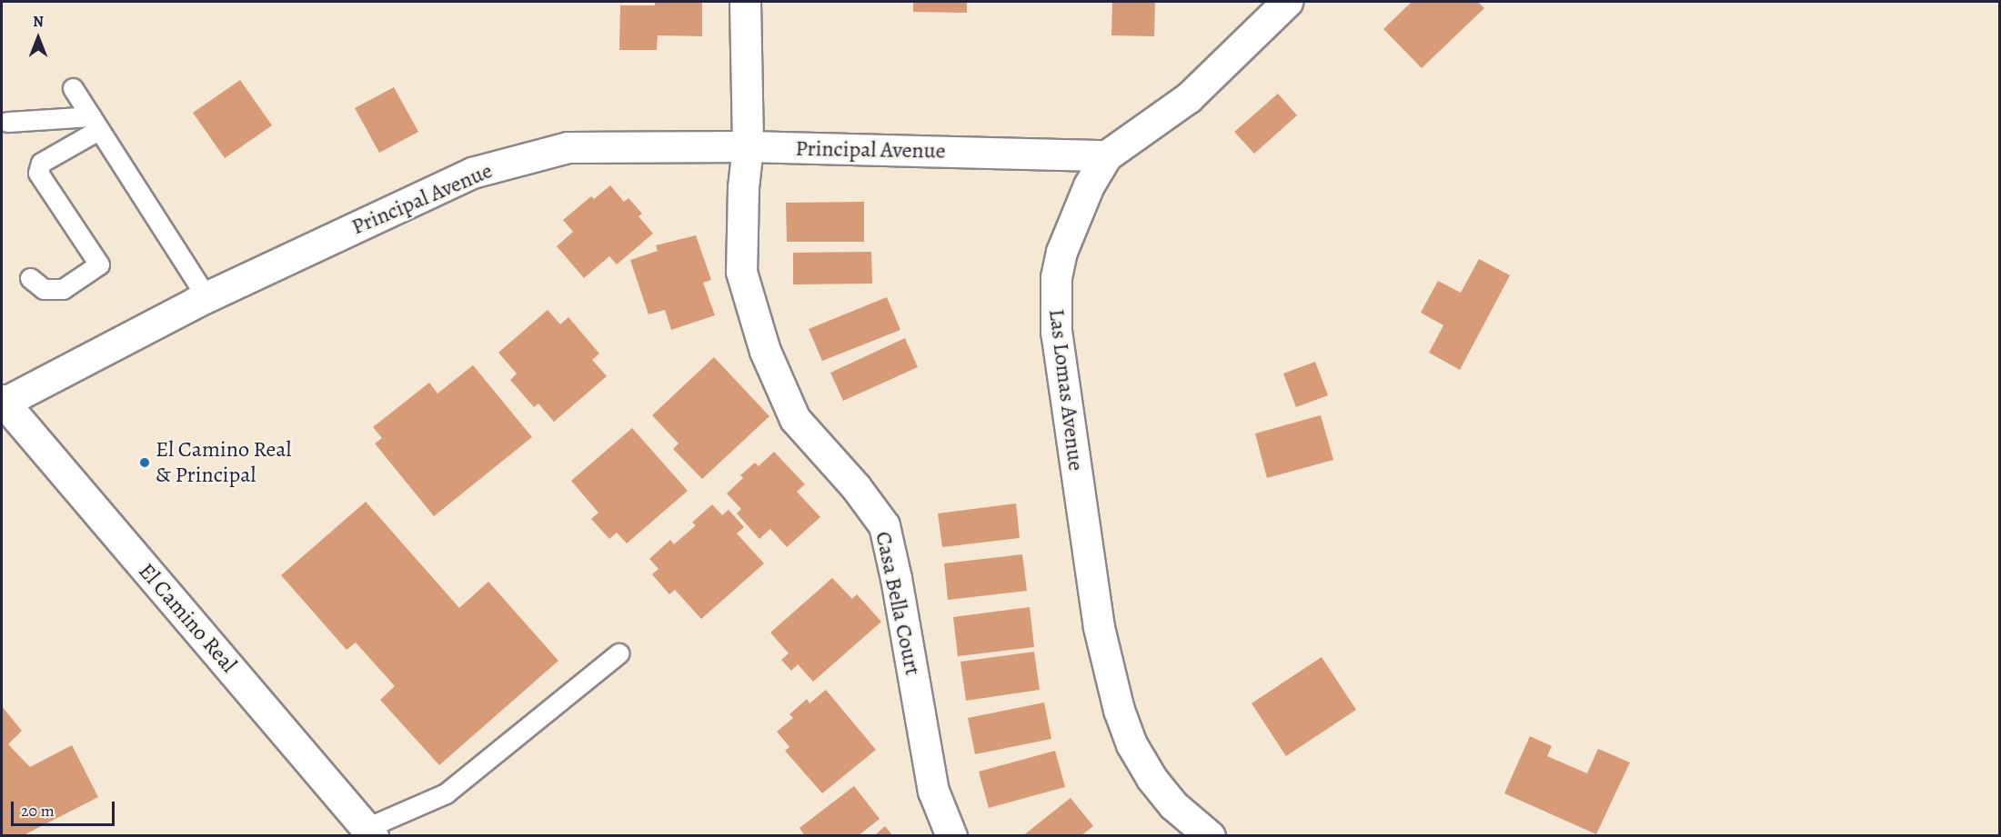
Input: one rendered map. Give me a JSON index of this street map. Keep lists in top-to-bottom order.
{
  "streets": {
    "street": [
      "Principal Avenue",
      "Las Lomas Avenue",
      "Casa Bella Court",
      "El Camino Real"
    ]
  },
  "crossings": [
    ["Principal Avenue", "Las Lomas Avenue"],
    ["Principal Avenue", "Casa Bella Court"],
    ["Principal Avenue", "El Camino Real"]
  ],
  "places": ["El Camino Real & Principal"],
  "scale_bar": "20 m",
  "north": "top"
}
